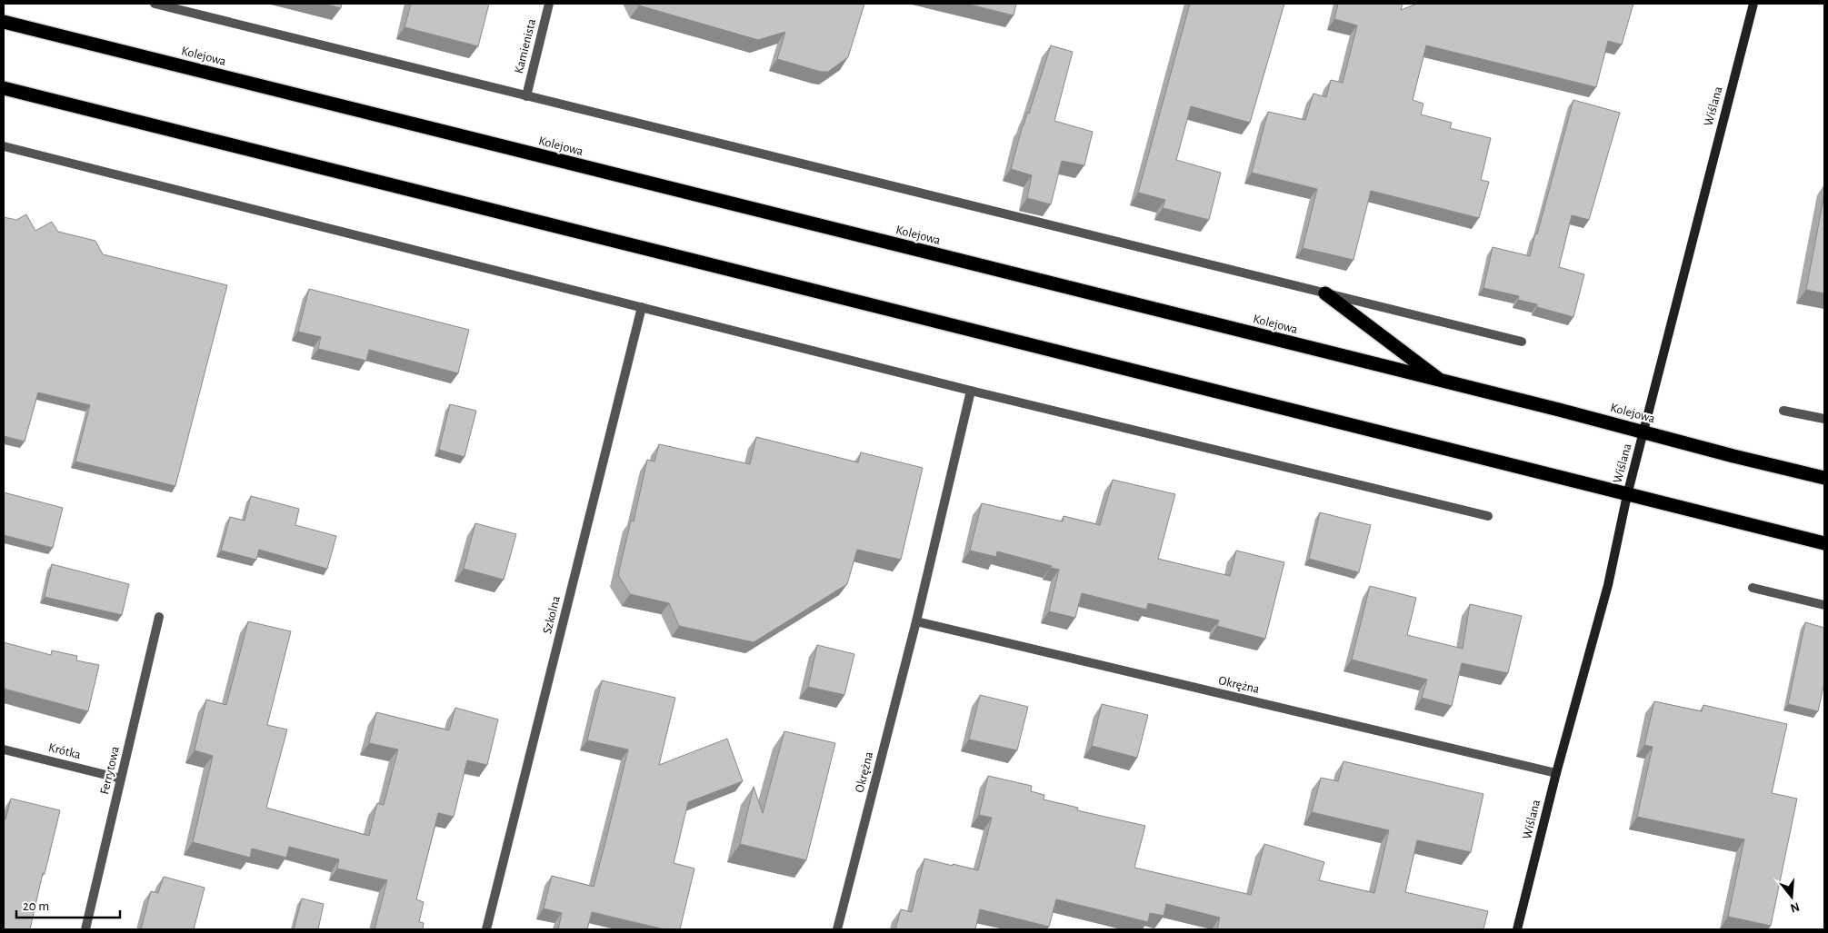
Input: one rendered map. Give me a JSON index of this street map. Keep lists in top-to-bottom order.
{
  "streets": {
    "highway": ["Kolejowa"],
    "main road": ["Wiślana"],
    "street": [
      "Kamienista",
      "Szkolna",
      "Okrężna",
      "Krótka",
      "Ferrytowa"
    ]
  },
  "crossings": [
    ["Kolejowa", "Wiślana"],
    ["Wiślana", "Okrężna"],
    ["Krótka", "Ferrytowa"]
  ],
  "scale_bar": "20 m",
  "north": "bottom"
}
